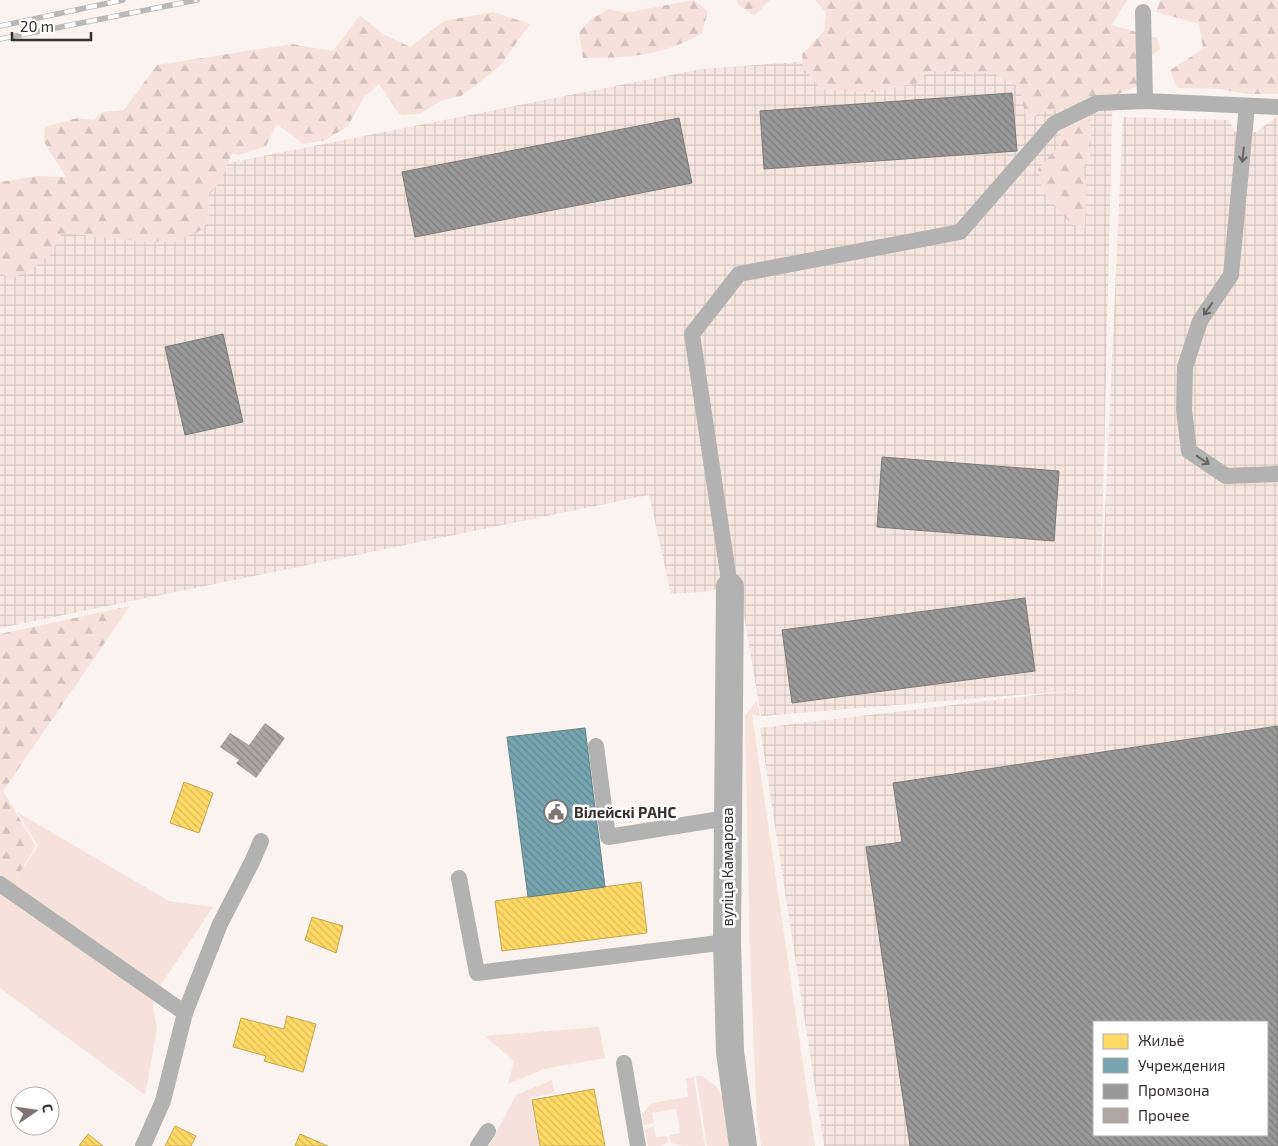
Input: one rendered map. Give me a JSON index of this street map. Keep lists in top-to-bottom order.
{
  "streets": {
    "street": ["вуліца Камарова"]
  },
  "places": {
    "public building": ["Вілейскі РАНС"]
  },
  "legend": [
    "Жильё",
    "Учреждения",
    "Промзона",
    "Прочее"
  ],
  "scale_bar": "20 m",
  "north": "right"
}
